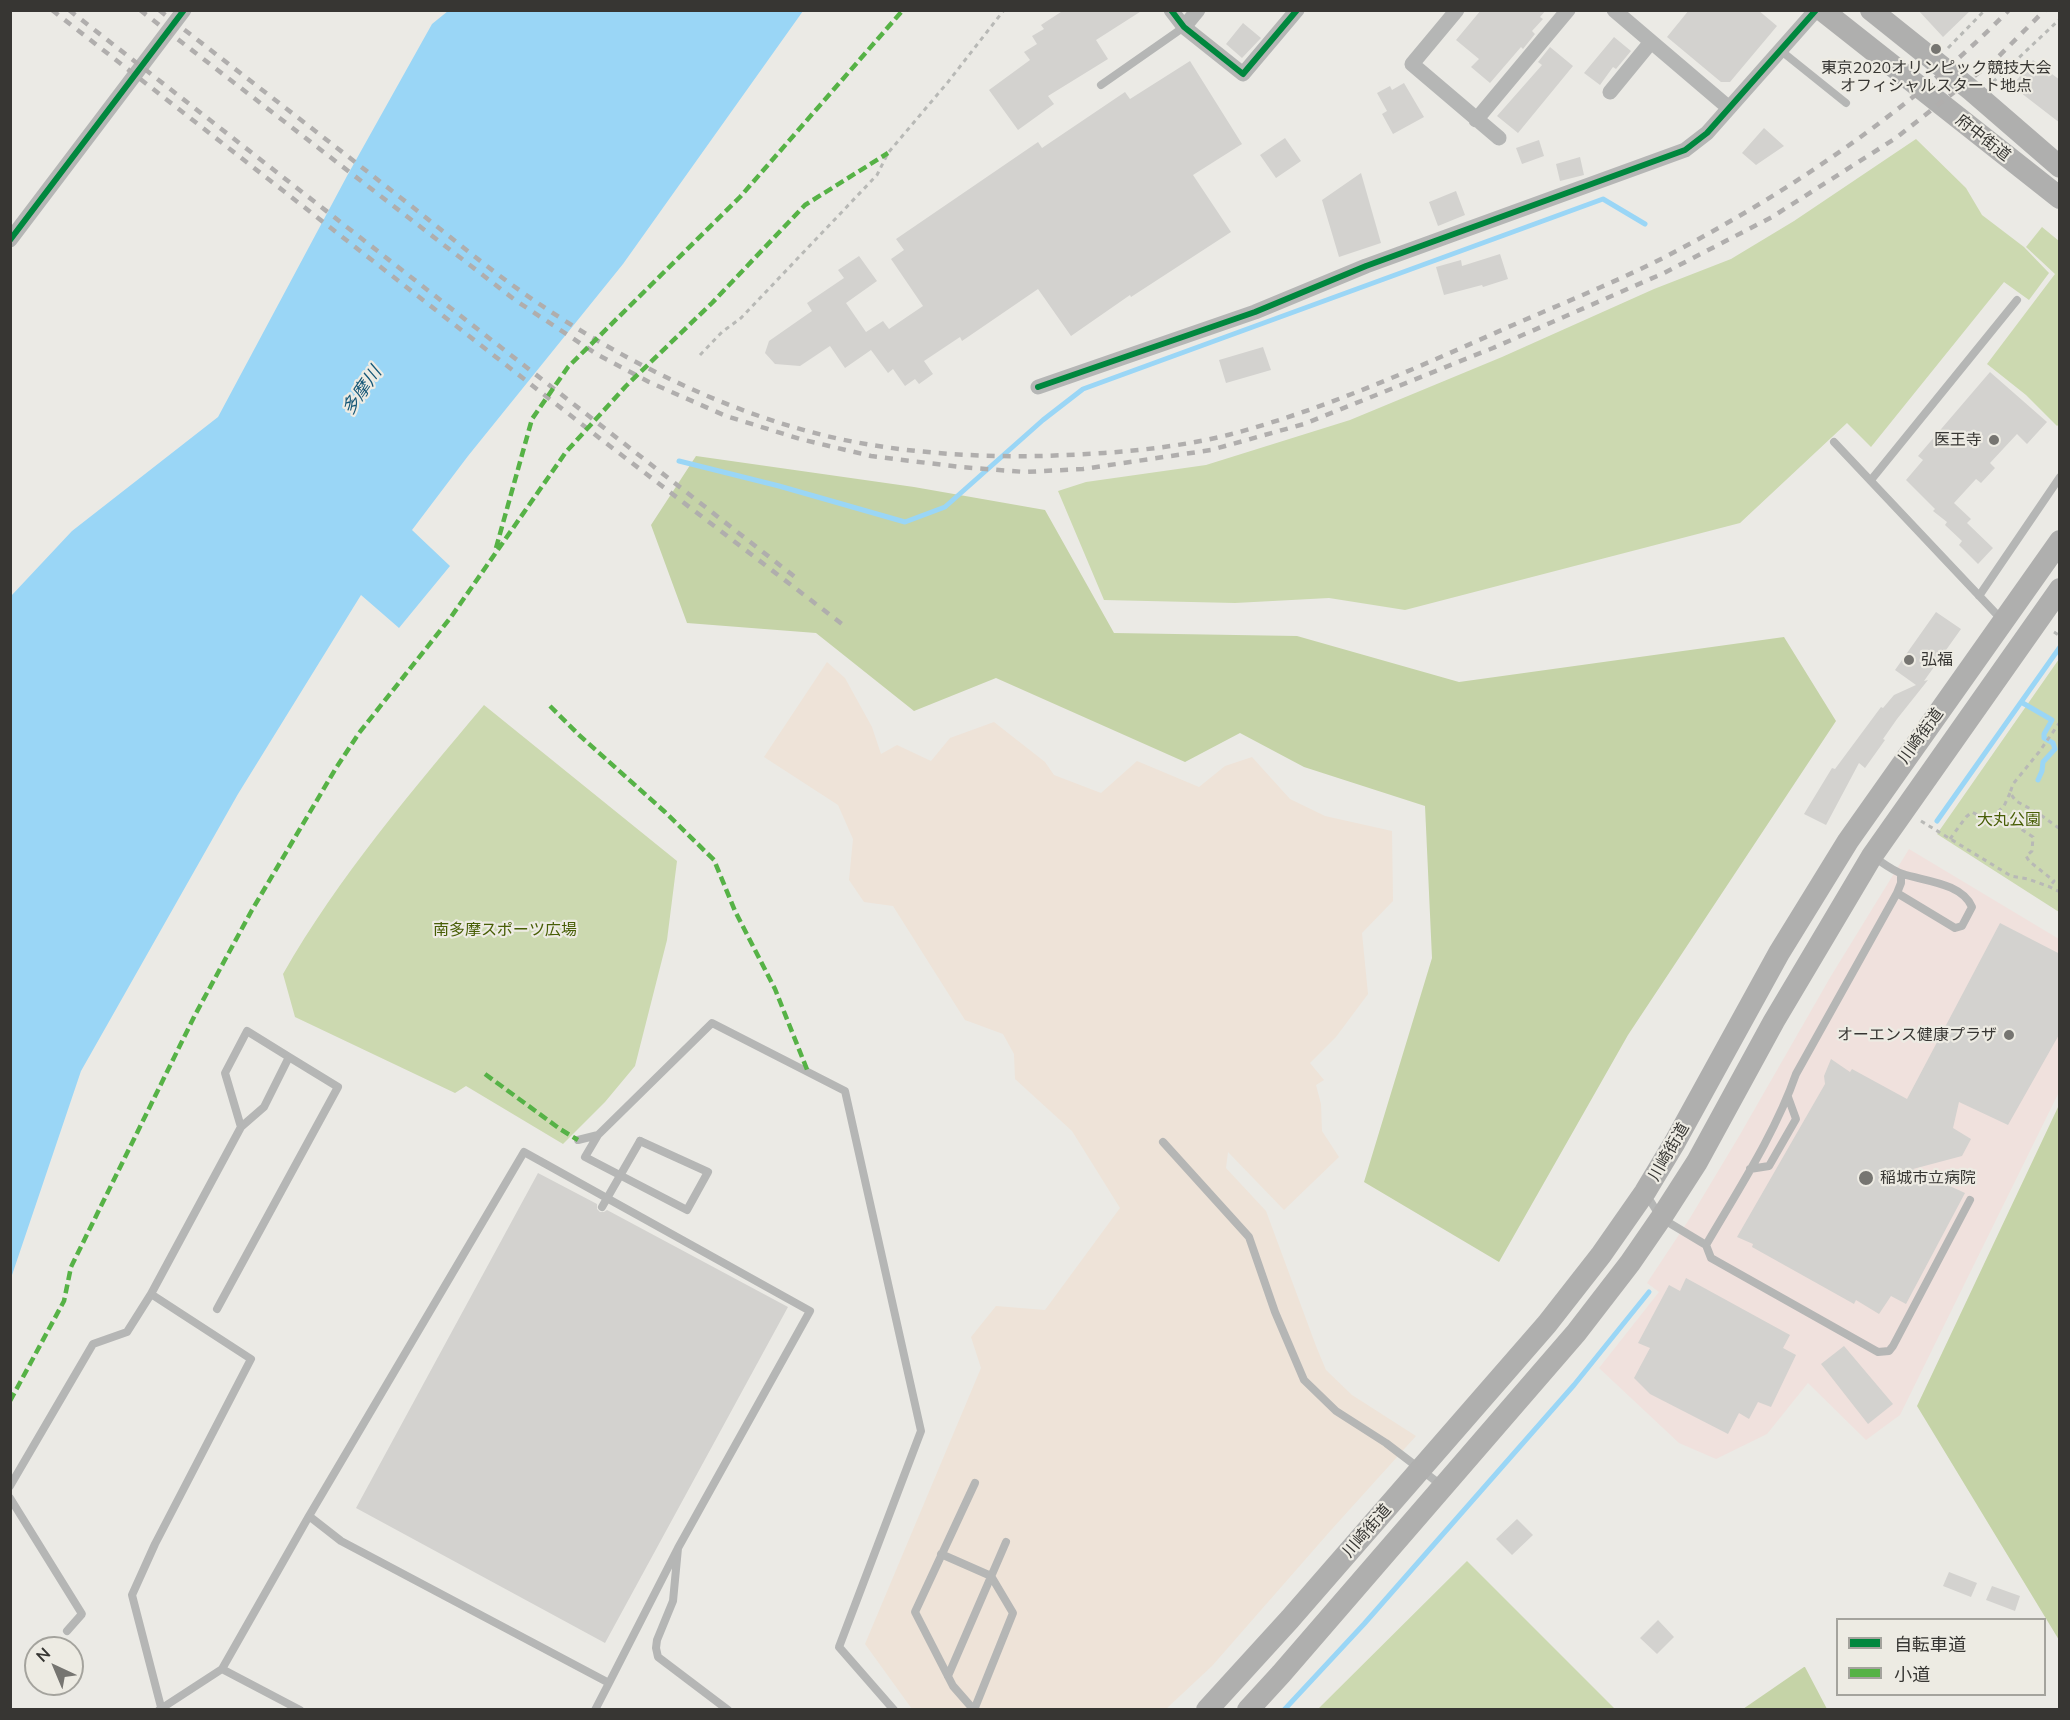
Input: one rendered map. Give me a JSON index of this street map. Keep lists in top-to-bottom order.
{
  "streets": {
    "main road": ["府中街道", "川崎街道"]
  },
  "water": ["多摩川"],
  "parks": ["大丸公園", "南多摩スポーツ広場"],
  "places": [
    "東京2020オリンピック競技大会 オフィシャルスタート地点",
    "医王寺",
    "弘福",
    "オーエンス健康プラザ",
    "稲城市立病院"
  ],
  "legend": ["自転車道", "小道"],
  "north": "top left"
}
